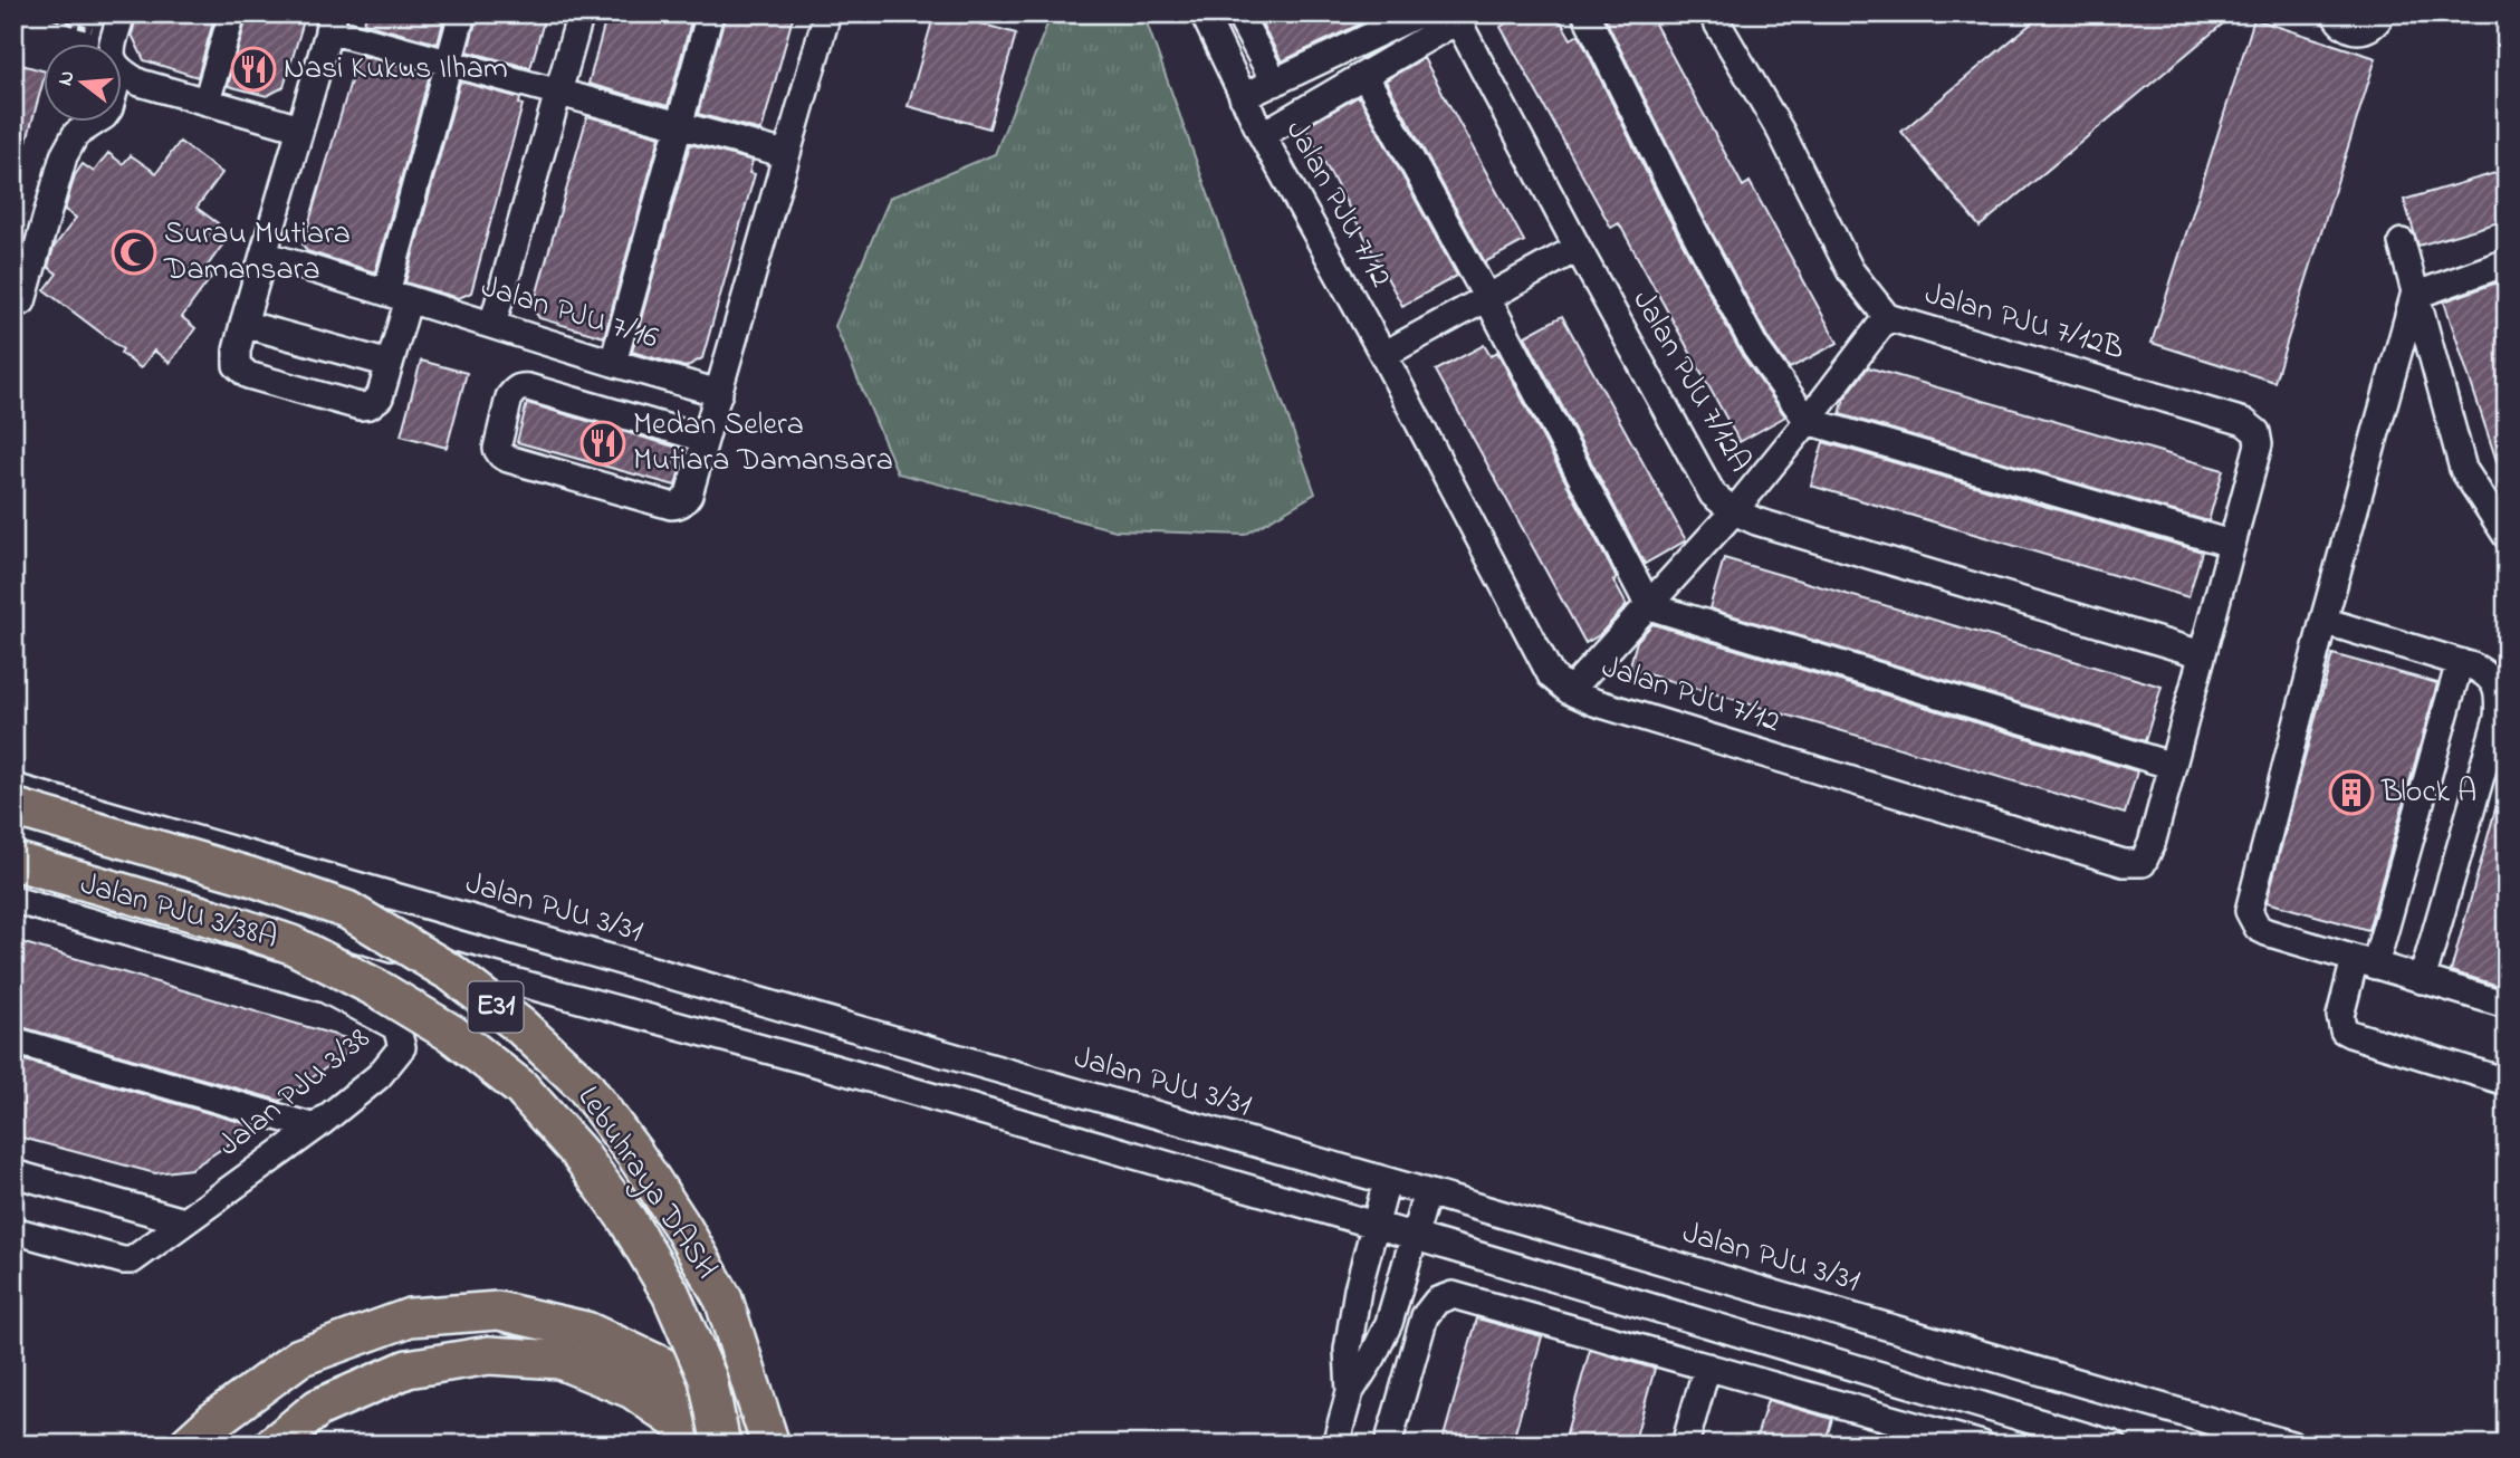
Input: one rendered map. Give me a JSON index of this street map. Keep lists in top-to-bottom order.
{
  "streets": {
    "highway": ["E31", "Lebuhraya DASH"],
    "street": [
      "Jalan PJU 7/12",
      "Jalan PJU 7/16",
      "Jalan PJU 7/12B",
      "Jalan PJU 7/12A",
      "Jalan PJU 3/31",
      "Jalan PJU 3/38A",
      "Jalan PJU 3/38"
    ]
  },
  "crossings": [
    ["Jalan PJU 7/12", "Jalan PJU 7/12B"],
    ["Jalan PJU 7/12", "Jalan PJU 7/12A"],
    ["Jalan PJU 7/12B", "Jalan PJU 7/12A"],
    ["Jalan PJU 3/38A", "Jalan PJU 3/38"]
  ],
  "places": {
    "restaurant": ["Nasi Kukus Ilham", "Medan Selera Mutiara Damansara"],
    "mosque": ["Surau Mutiara Damansara"],
    "building": ["Block A"]
  },
  "north": "left"
}
